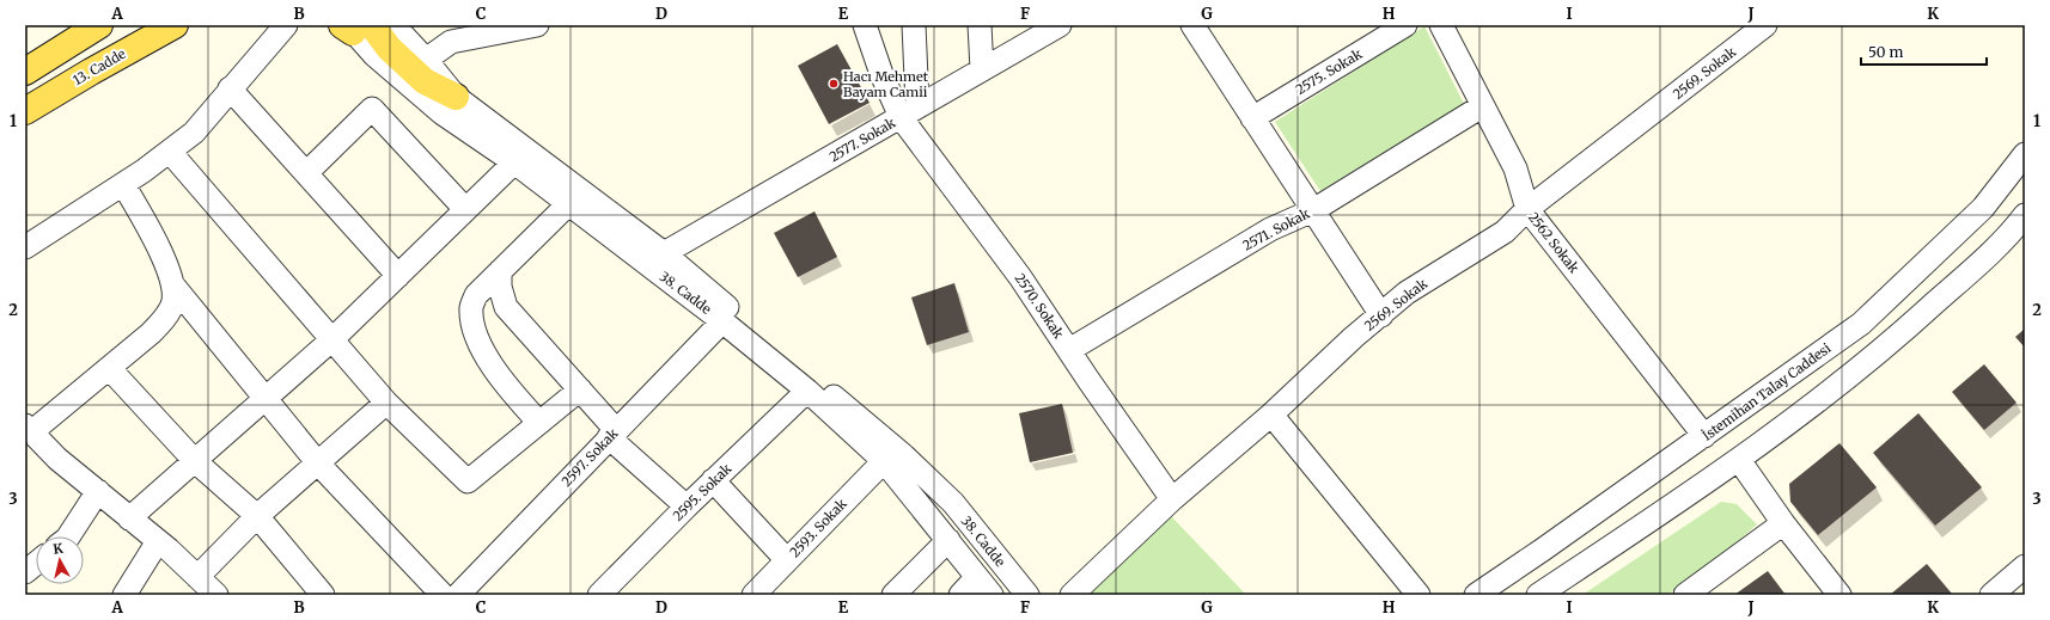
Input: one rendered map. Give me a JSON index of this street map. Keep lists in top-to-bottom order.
{
  "streets": {
    "main road": ["13. Cadde"],
    "street": [
      "2575. Sokak",
      "2569. Sokak",
      "2577. Sokak",
      "2571. Sokak",
      "2562 Sokak",
      "38. Cadde",
      "2570. Sokak",
      "İstemihan Talay Caddesi",
      "2597. Sokak",
      "2595. Sokak",
      "2593. Sokak"
    ]
  },
  "crossings": [
    ["2569. Sokak", "2562 Sokak"],
    ["2569. Sokak", "2570. Sokak"],
    ["2577. Sokak", "38. Cadde"],
    ["2577. Sokak", "2570. Sokak"],
    ["2571. Sokak", "2562 Sokak"],
    ["2571. Sokak", "2570. Sokak"],
    ["2562 Sokak", "İstemihan Talay Caddesi"],
    ["38. Cadde", "2597. Sokak"],
    ["38. Cadde", "2595. Sokak"],
    ["38. Cadde", "2593. Sokak"]
  ],
  "places": ["Hacı Mehmet Bayam Camii"],
  "scale_bar": "50 m",
  "north": "top",
  "grid": {
    "columns": [
      "A",
      "B",
      "C",
      "D",
      "E",
      "F",
      "G",
      "H",
      "I",
      "J",
      "K"
    ],
    "rows": ["1", "2", "3"]
  }
}
